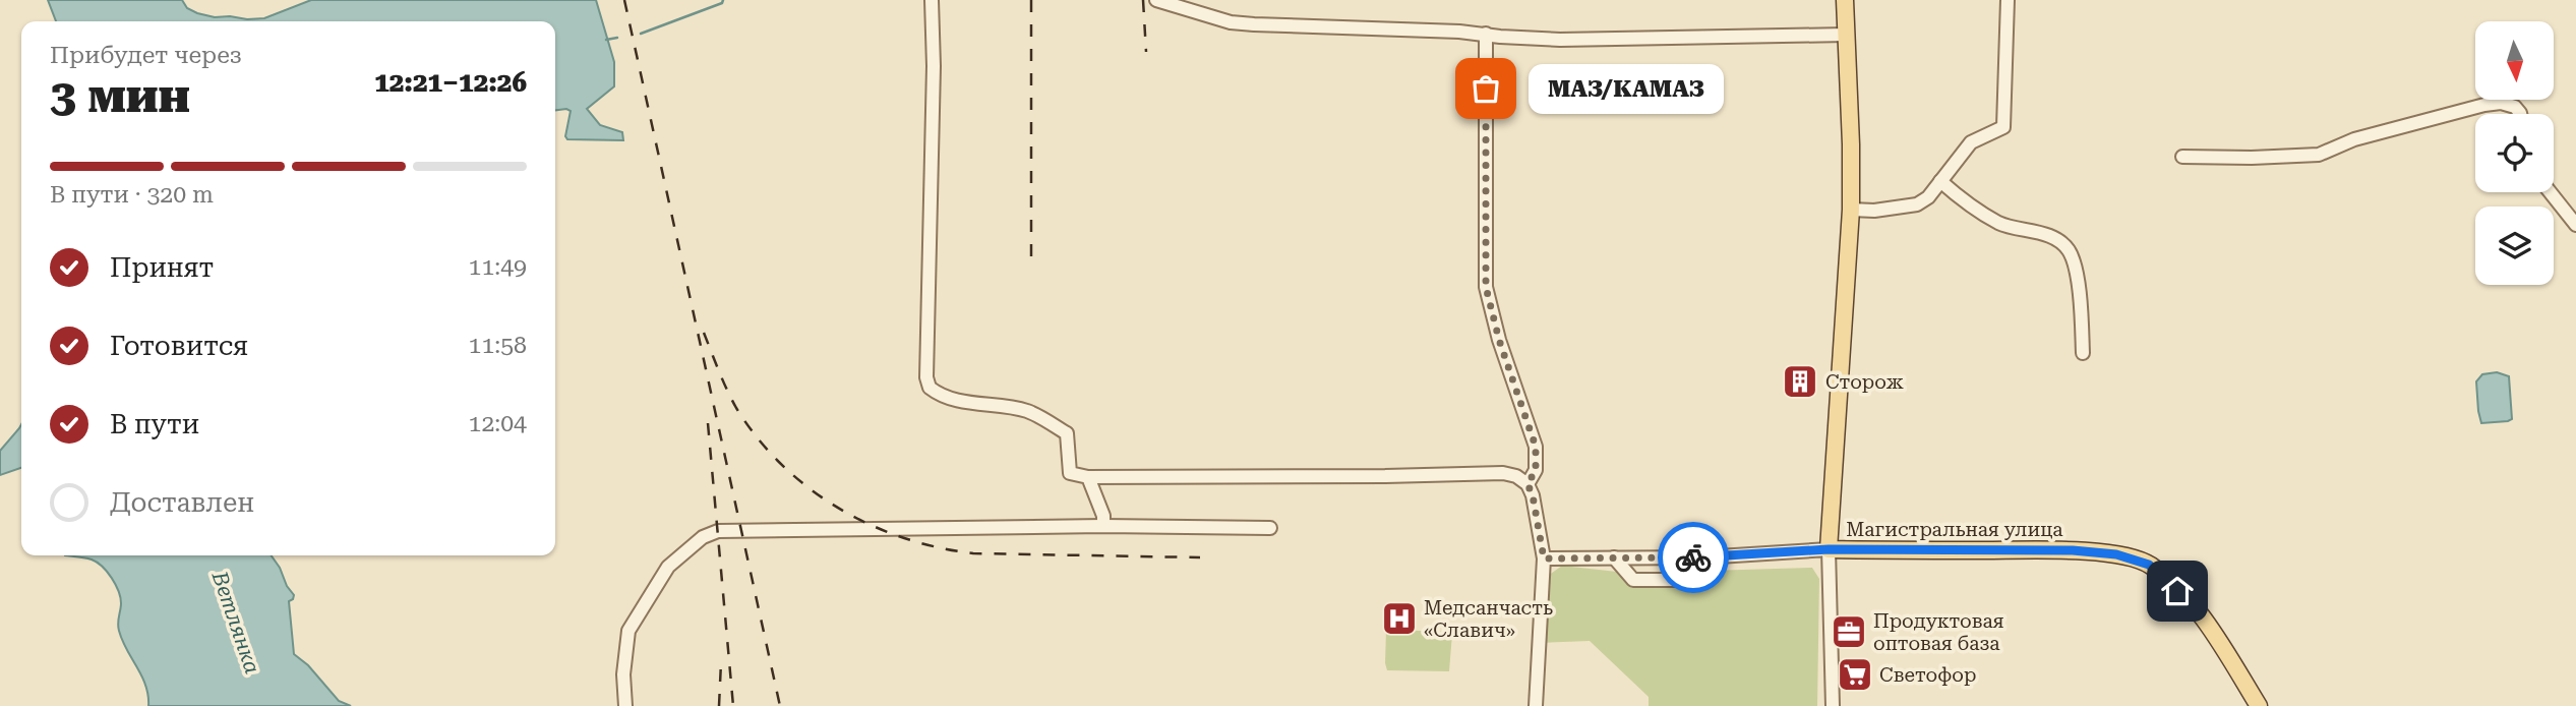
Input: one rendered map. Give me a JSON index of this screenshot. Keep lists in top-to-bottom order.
{
  "streets": {
    "main road": ["Магистральная улица"]
  },
  "water": ["Ветлянка"],
  "places": {
    "other": ["МАЗ/КАМАЗ"],
    "building": ["Сторож"],
    "hospital": ["Медсанчасть «Славич»"],
    "office": ["Продуктовая оптовая база"],
    "supermarket": ["Светофор"]
  },
  "north": "bottom",
  "page": {
    "heading": ["3 мин", "Прибудет через", "12:21–12:26"],
    "bubble": "МАЗ/КАМАЗ",
    "bar": "В пути · 320 m",
    "list": [
      ["Принят", "11:49"],
      ["Готовится", "11:58"],
      ["В пути", "12:04"],
      "Доставлен"
    ]
  }
}
